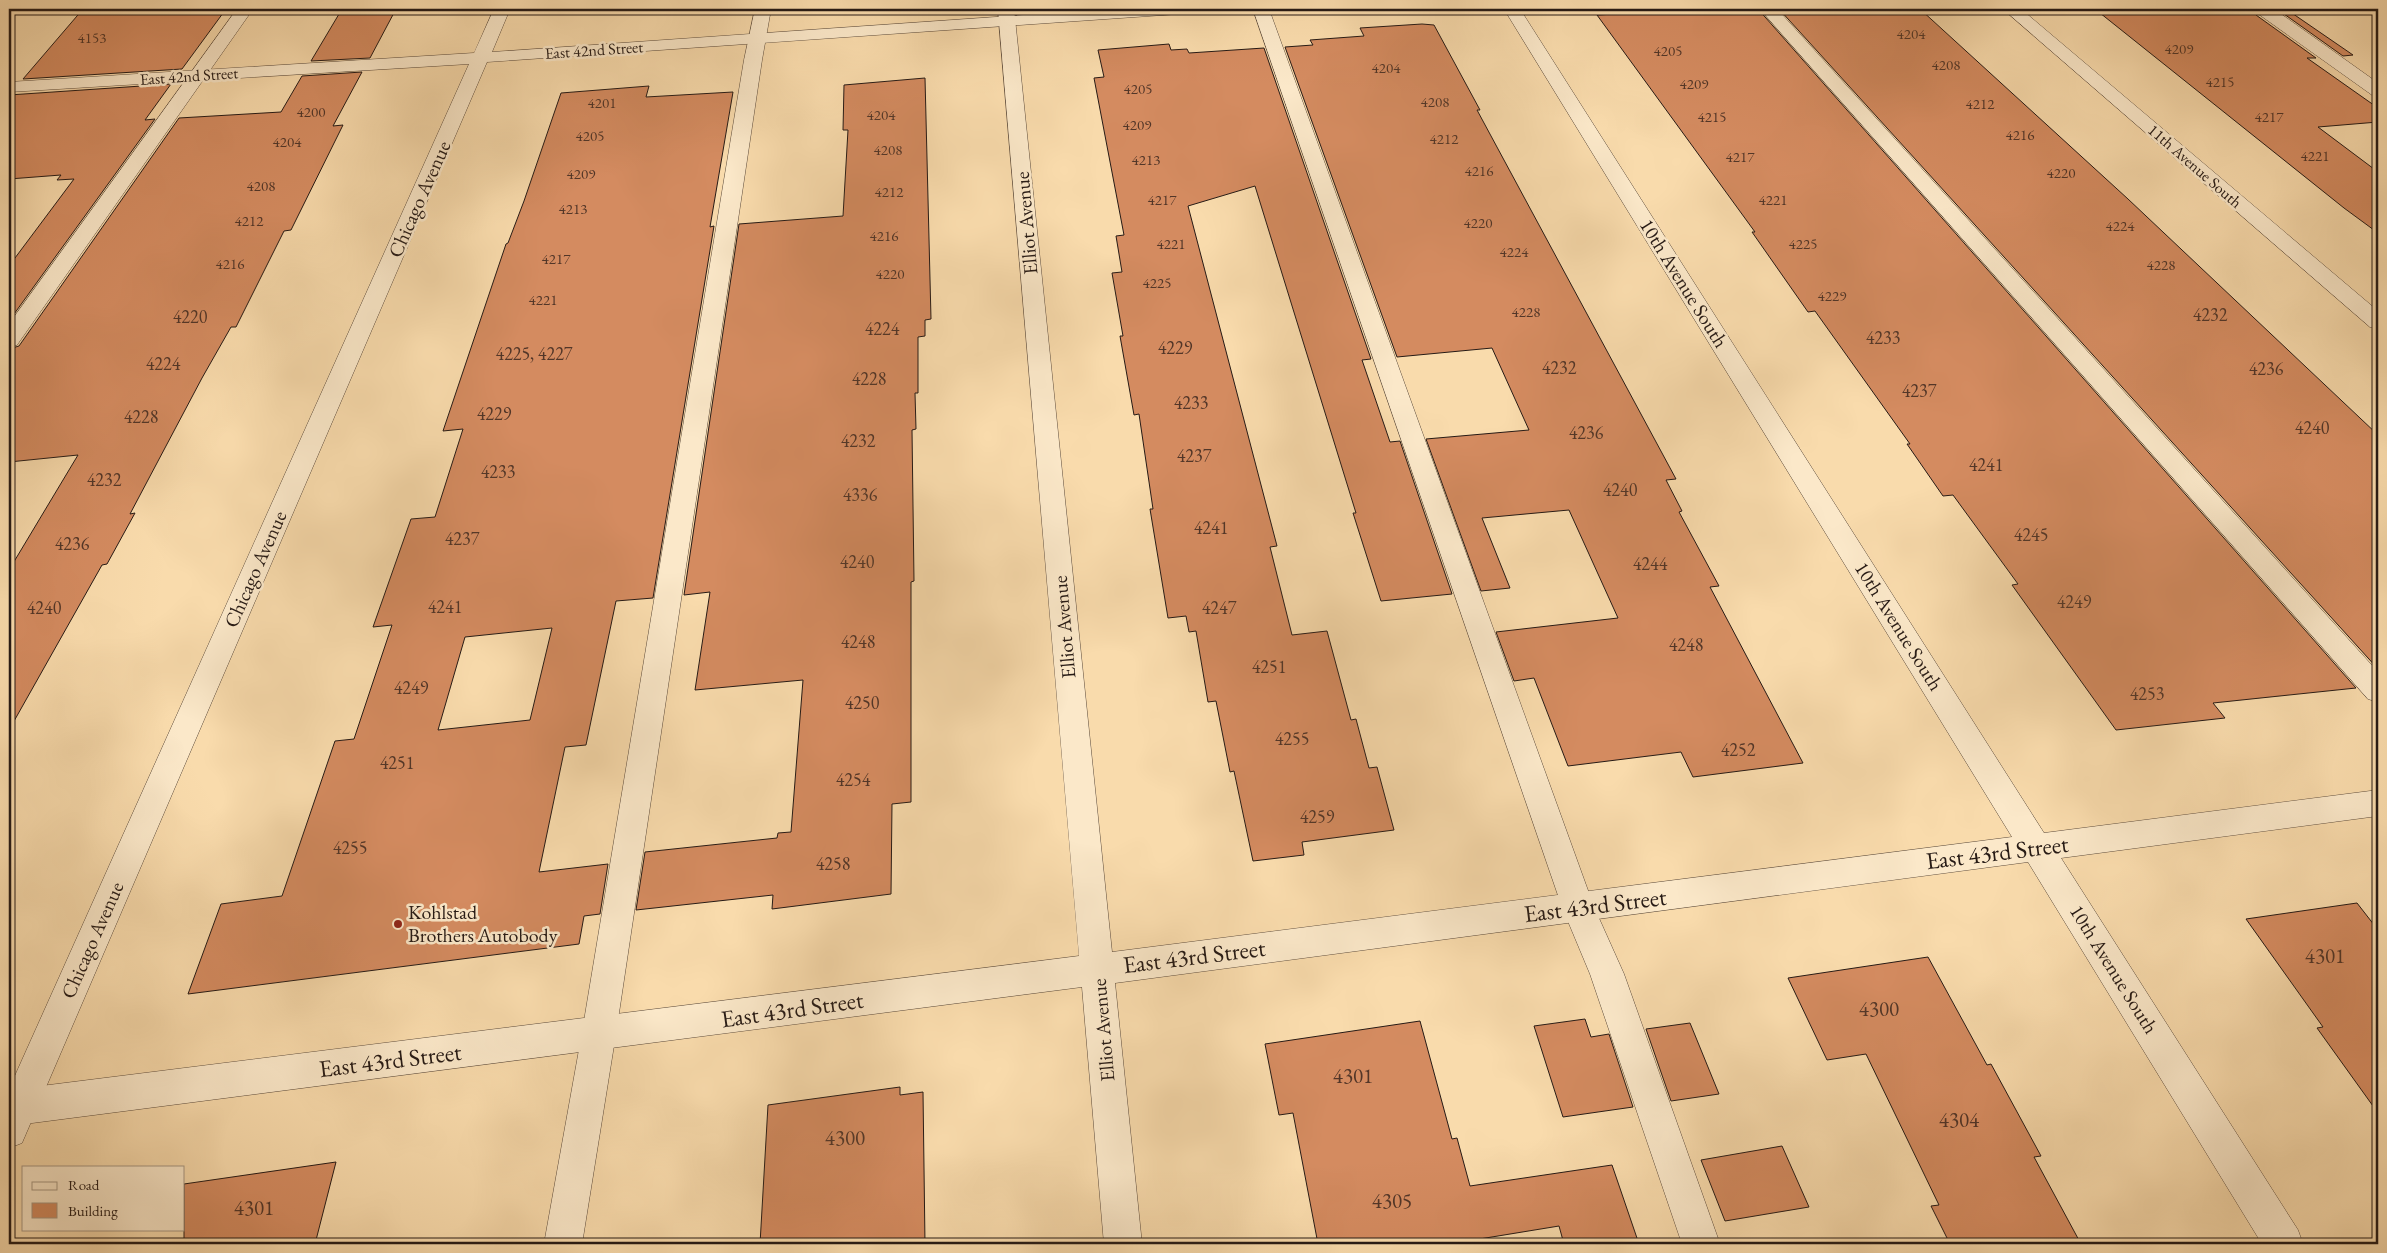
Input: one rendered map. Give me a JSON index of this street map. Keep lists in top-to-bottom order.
{
  "streets": {
    "street": [
      "East 42nd Street",
      "11th Avenue South",
      "Chicago Avenue",
      "Elliot Avenue",
      "10th Avenue South",
      "East 43rd Street"
    ]
  },
  "crossings": [
    ["East 42nd Street", "Chicago Avenue"],
    ["East 42nd Street", "Elliot Avenue"],
    ["Chicago Avenue", "East 43rd Street"],
    ["Elliot Avenue", "East 43rd Street"],
    ["10th Avenue South", "East 43rd Street"]
  ],
  "places": ["Kohlstad Brothers Autobody"],
  "house_numbers": [
    "4204",
    "4153",
    "4209",
    "4205",
    "4208",
    "4204",
    "4215",
    "4209",
    "4205",
    "4208",
    "4201",
    "4212",
    "4200",
    "4204",
    "4215",
    "4217",
    "4209",
    "4216",
    "4205",
    "4212",
    "4204",
    "4208",
    "4221",
    "4217",
    "4213",
    "4216",
    "4220",
    "4209",
    "4208",
    "4212",
    "4217",
    "4221",
    "4213",
    "4212",
    "4220",
    "4224",
    "4216",
    "4221",
    "4225",
    "4224",
    "4217",
    "4216",
    "4228",
    "4220",
    "4225",
    "4229",
    "4221",
    "4228",
    "4232",
    "4220",
    "4224",
    "4233",
    "4229",
    "4225, 4227",
    "4224",
    "4232",
    "4236",
    "4228",
    "4237",
    "4233",
    "4229",
    "4228",
    "4240",
    "4236",
    "4232",
    "4237",
    "4241",
    "4233",
    "4232",
    "4240",
    "4336",
    "4241",
    "4245",
    "4237",
    "4236",
    "4240",
    "4244",
    "4249",
    "4241",
    "4240",
    "4247",
    "4248",
    "4248",
    "4251",
    "4249",
    "4253",
    "4250",
    "4255",
    "4252",
    "4251",
    "4254",
    "4259",
    "4255",
    "4258",
    "4301",
    "4300",
    "4301",
    "4304",
    "4300",
    "4305",
    "4301"
  ],
  "legend": ["Road", "Building"]
}
